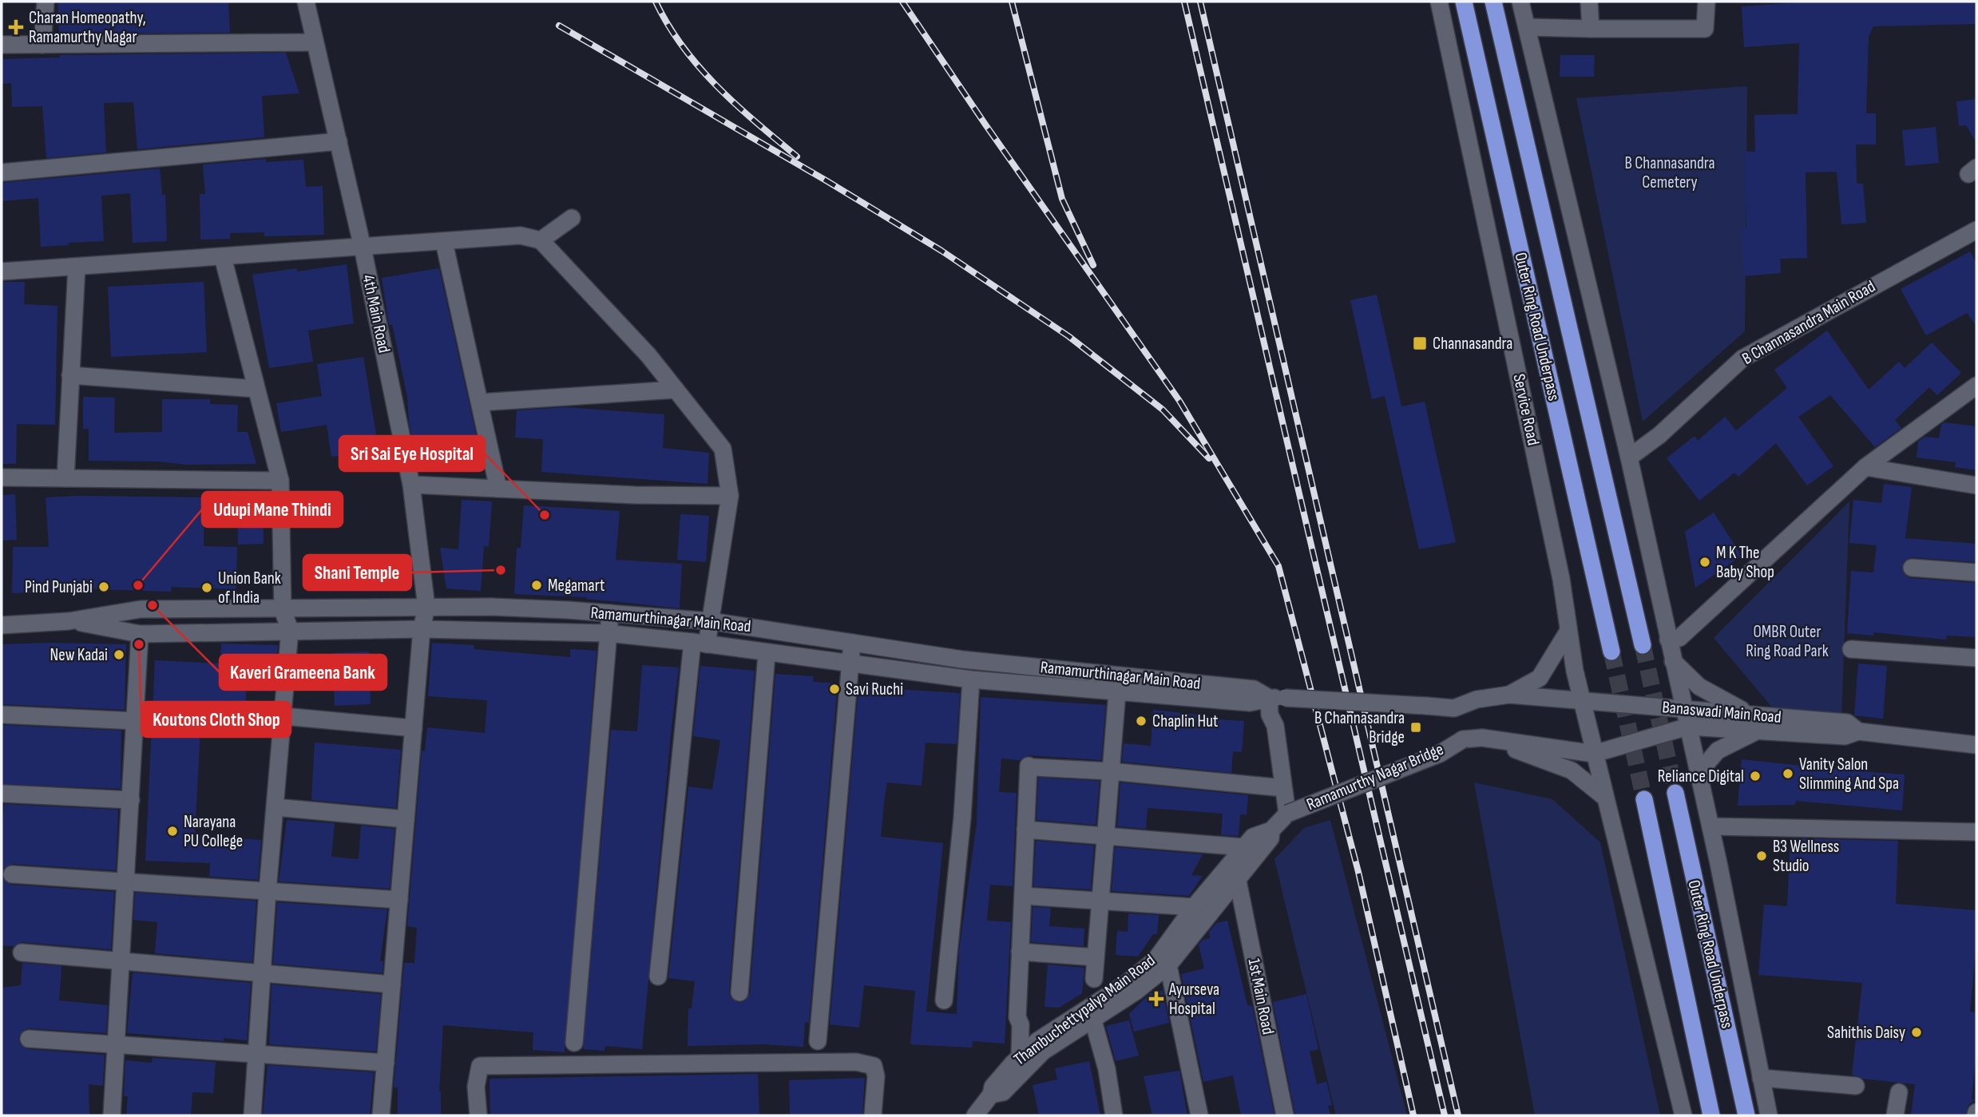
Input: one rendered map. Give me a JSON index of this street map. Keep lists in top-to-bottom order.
{
  "streets": {
    "highway": ["Outer Ring Road Underpass"],
    "street": [
      "4th Main Road",
      "B Channasandra Main Road",
      "Service Road",
      "Ramamurthinagar Main Road",
      "Banaswadi Main Road",
      "Ramamurthy Nagar Bridge",
      "1st Main Road",
      "Thambuchettypalya Main Road"
    ]
  },
  "crossings": [
    ["4th Main Road", "Ramamurthinagar Main Road"],
    ["Service Road", "Ramamurthinagar Main Road"],
    ["Service Road", "Banaswadi Main Road"],
    ["Ramamurthinagar Main Road", "Banaswadi Main Road"],
    ["Ramamurthy Nagar Bridge", "Thambuchettypalya Main Road"],
    ["1st Main Road", "Thambuchettypalya Main Road"]
  ],
  "parks": ["B Channasandra Cemetery", "OMBR Outer Ring Road Park"],
  "places": {
    "health": ["Charan Homeopathy, Ramamurthy Nagar", "Ayurseva Hospital"],
    "transit": ["Channasandra", "B Channasandra Bridge"],
    "other": [
      "Sri Sai Eye Hospital",
      "M K The Baby Shop",
      "Shani Temple",
      "Udupi Mane Thindi",
      "Megamart",
      "Pind Punjabi",
      "Union Bank of India",
      "Kaveri Grameena Bank",
      "Koutons Cloth Shop",
      "New Kadai",
      "Savi Ruchi",
      "Chaplin Hut",
      "Vanity Salon Slimming And Spa",
      "Reliance Digital",
      "Narayana PU College",
      "B3 Wellness Studio",
      "Sahithis Daisy"
    ]
  }
}
